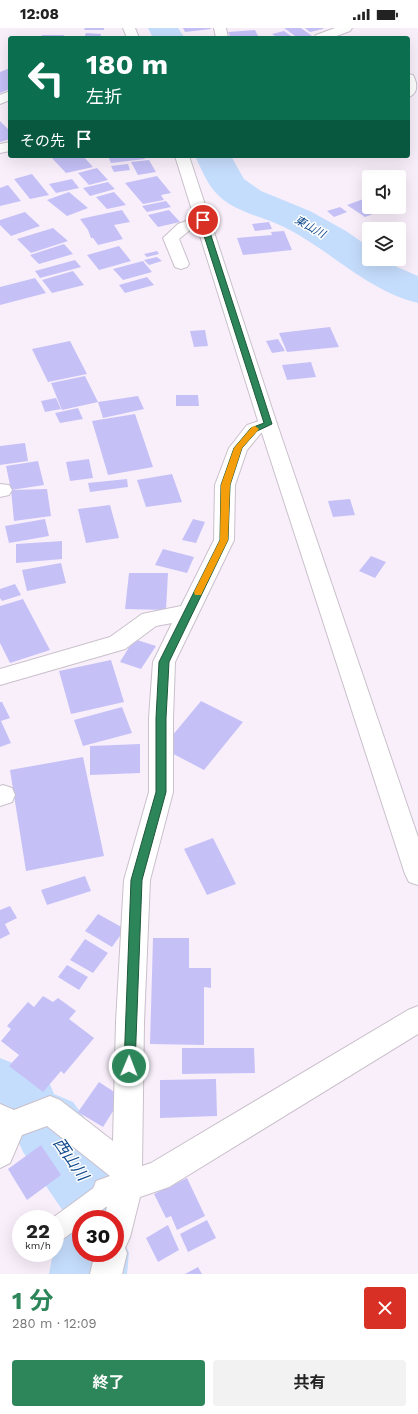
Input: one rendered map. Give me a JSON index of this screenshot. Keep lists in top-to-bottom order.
{
  "water": ["東山川", "西山川"],
  "page": {
    "status": "12:08",
    "turn": ["180 m", "左折"],
    "then": "その先",
    "speed": "22 km/h",
    "limit": "30",
    "heading": ["1 分", "280 m · 12:09"],
    "buttons": ["終了", "共有"]
  }
}
